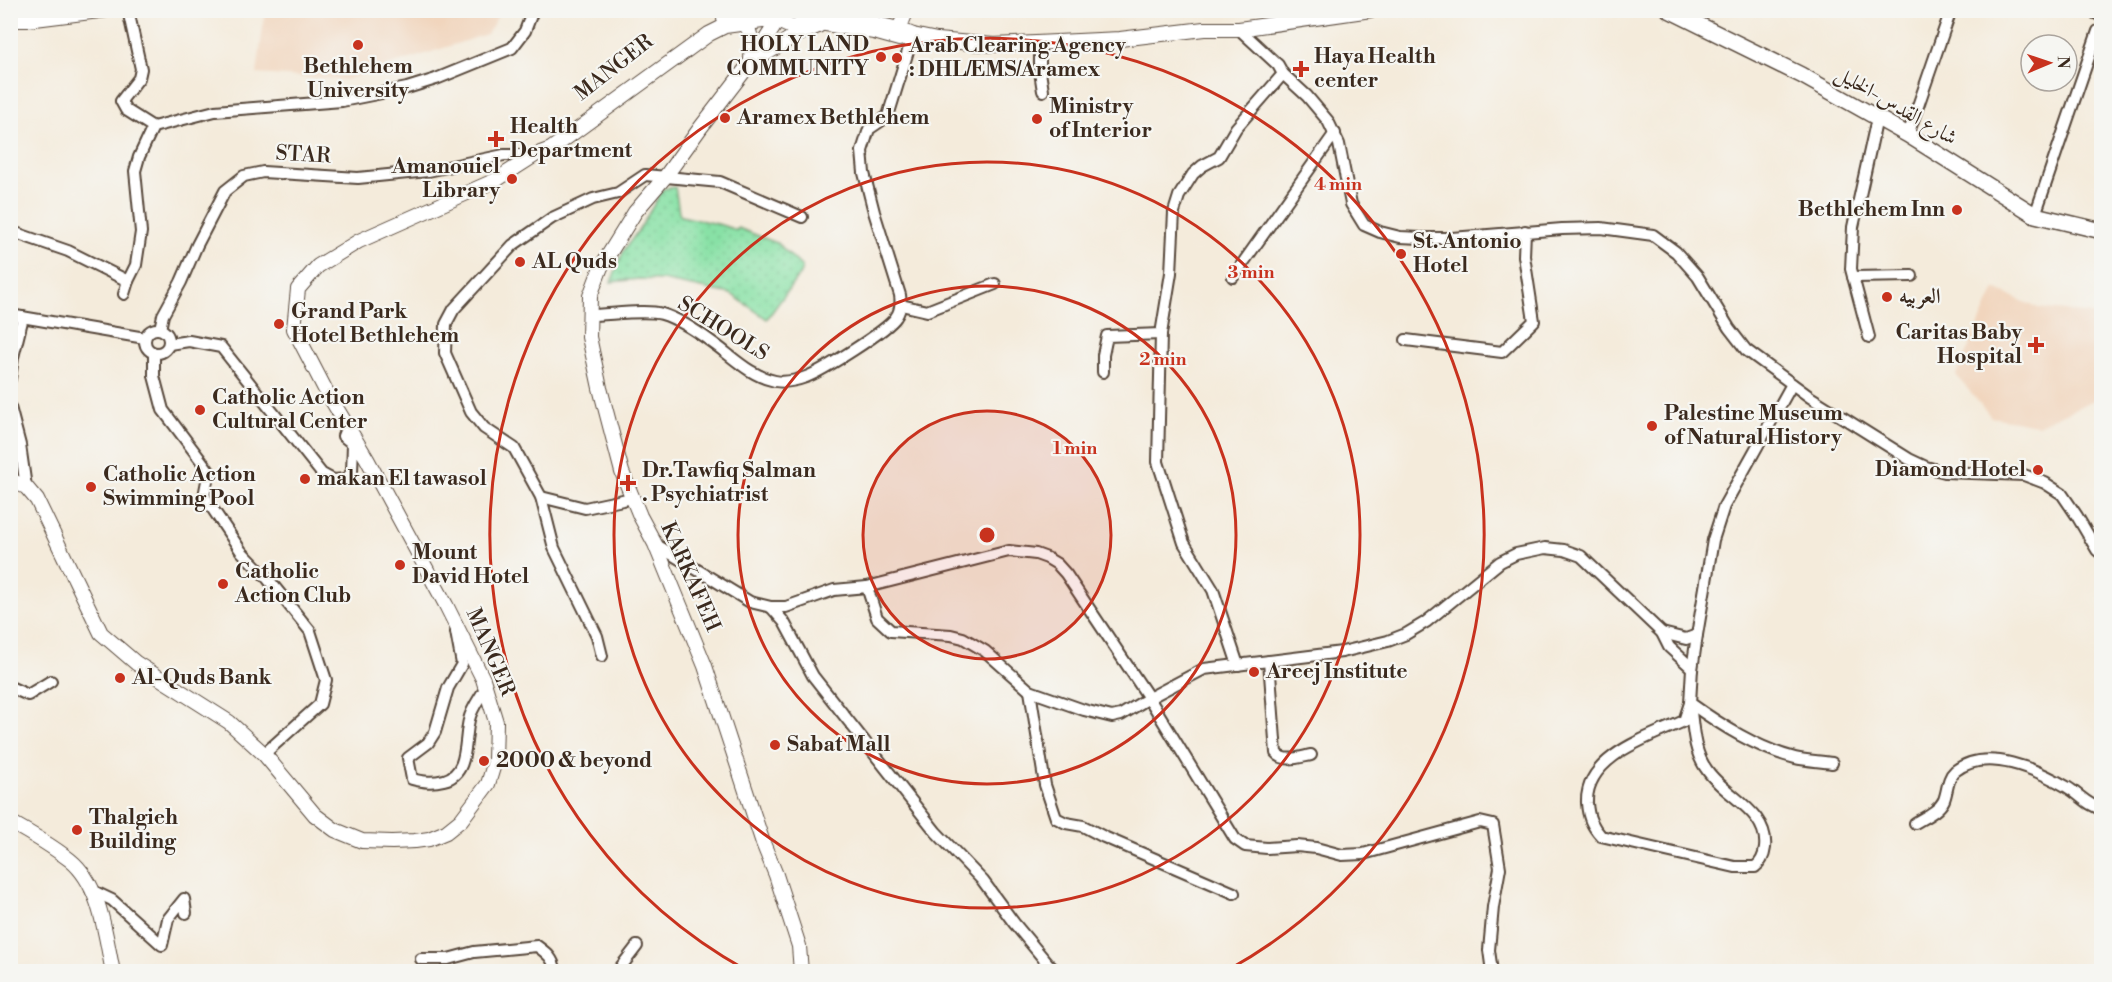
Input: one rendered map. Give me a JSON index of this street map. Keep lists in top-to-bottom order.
{
  "streets": {
    "main road": ["شارع القدس-الخليل"],
    "street": [
      "MANGER",
      "STAR",
      "SCHOOLS",
      "KARKAFEH"
    ]
  },
  "crossings": [
    ["MANGER", "STAR"],
    ["MANGER", "KARKAFEH"],
    ["SCHOOLS", "KARKAFEH"]
  ],
  "places": {
    "other": [
      "Bethlehem University",
      "HOLY LAND COMMUNITY",
      "Arab Clearing Agency : DHL/EMS/Aramex",
      "Aramex Bethlehem",
      "Ministry of Interior",
      "Amanouiel Library",
      "Bethlehem Inn",
      "St. Antonio Hotel",
      "AL Quds",
      "العربيه",
      "Grand Park Hotel Bethlehem",
      "Catholic Action Cultural Center",
      "Palestine Museum of Natural History",
      "Diamond Hotel",
      "makan El tawasol",
      "Catholic Action Swimming Pool",
      "Mount David Hotel",
      "Catholic Action Club",
      "Areej Institute",
      "Al-Quds Bank",
      "Sabat Mall",
      "2000 & beyond",
      "Thalgieh Building"
    ],
    "health": [
      "Haya Health center",
      "Health Department",
      "Caritas Baby Hospital",
      "Dr.Tawfiq Salman . Psychiatrist"
    ]
  },
  "north": "right",
  "rings": [
    "4 min",
    "3 min",
    "2 min",
    "1 min"
  ]
}
